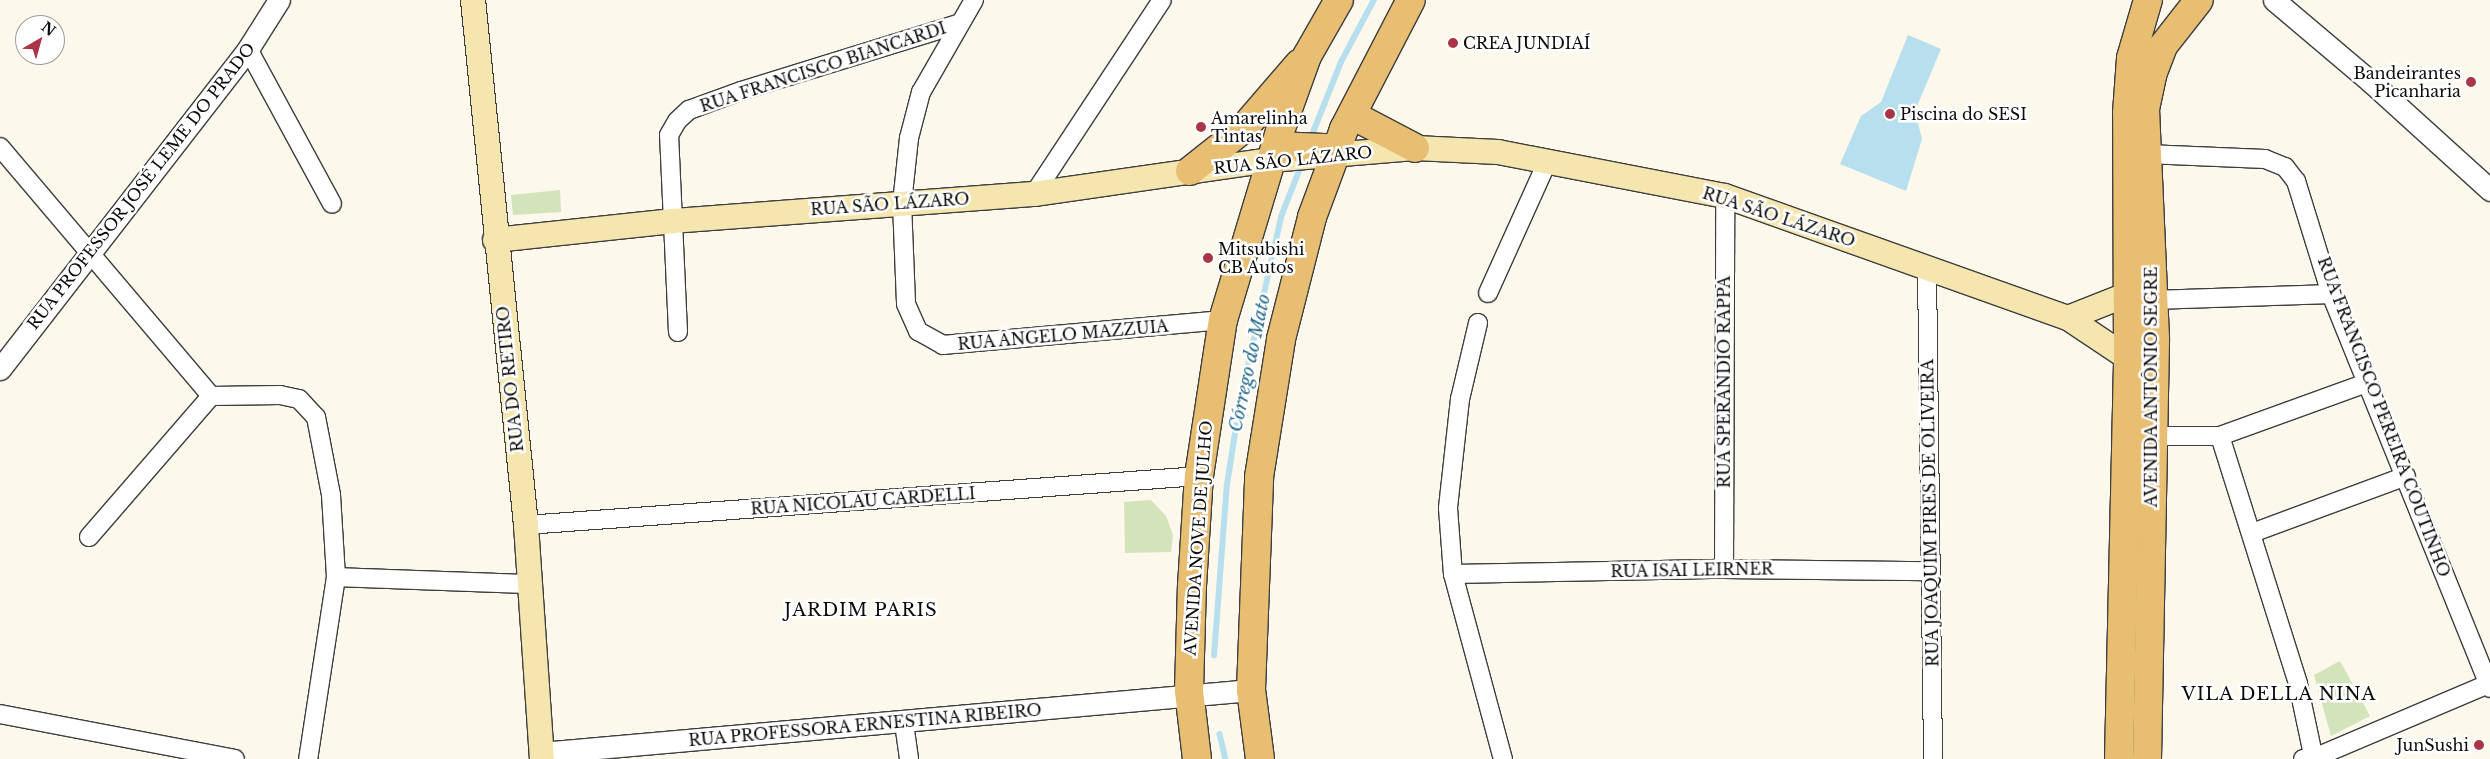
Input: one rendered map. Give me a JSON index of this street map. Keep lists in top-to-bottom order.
{
  "streets": {
    "main road": [
      "RUA SÃO LÁZARO",
      "RUA DO RETIRO",
      "AVENIDA ANTÔNIO SEGRE",
      "AVENIDA NOVE DE JULHO"
    ],
    "street": [
      "RUA FRANCISCO BIANCARDI",
      "RUA PROFESSOR JOSÉ LEME DO PRADO",
      "RUA ÂNGELO MAZZUIA",
      "RUA SPERANDIO RAPPA",
      "RUA FRANCISCO PEREIRA COUTINHO",
      "RUA NICOLAU CARDELLI",
      "RUA JOAQUIM PIRES DE OLIVEIRA",
      "RUA ISAI LEIRNER",
      "RUA PROFESSORA ERNESTINA RIBEIRO"
    ]
  },
  "crossings": [
    ["RUA FRANCISCO BIANCARDI", "RUA SÃO LÁZARO"],
    ["RUA FRANCISCO BIANCARDI", "RUA ÂNGELO MAZZUIA"],
    ["RUA SÃO LÁZARO", "RUA ÂNGELO MAZZUIA"],
    ["RUA SÃO LÁZARO", "RUA DO RETIRO"],
    ["RUA SÃO LÁZARO", "RUA SPERANDIO RAPPA"],
    ["RUA SÃO LÁZARO", "AVENIDA ANTÔNIO SEGRE"],
    ["RUA SÃO LÁZARO", "RUA JOAQUIM PIRES DE OLIVEIRA"],
    ["RUA SÃO LÁZARO", "AVENIDA NOVE DE JULHO"],
    ["RUA ÂNGELO MAZZUIA", "AVENIDA NOVE DE JULHO"],
    ["RUA DO RETIRO", "RUA NICOLAU CARDELLI"],
    ["RUA DO RETIRO", "RUA PROFESSORA ERNESTINA RIBEIRO"],
    ["RUA SPERANDIO RAPPA", "RUA ISAI LEIRNER"],
    ["AVENIDA ANTÔNIO SEGRE", "RUA FRANCISCO PEREIRA COUTINHO"],
    ["RUA NICOLAU CARDELLI", "AVENIDA NOVE DE JULHO"],
    ["RUA JOAQUIM PIRES DE OLIVEIRA", "RUA ISAI LEIRNER"],
    ["AVENIDA NOVE DE JULHO", "RUA PROFESSORA ERNESTINA RIBEIRO"]
  ],
  "districts": ["JARDIM PARIS", "VILA DELLA NINA"],
  "water": ["Córrego do Mato"],
  "places": [
    "CREA JUNDIAÍ",
    "Bandeirantes Picanharia",
    "Piscina do SESI",
    "Amarelinha Tintas",
    "Mitsubishi CB Autos",
    "JunSushi"
  ],
  "north": "top right"
}
